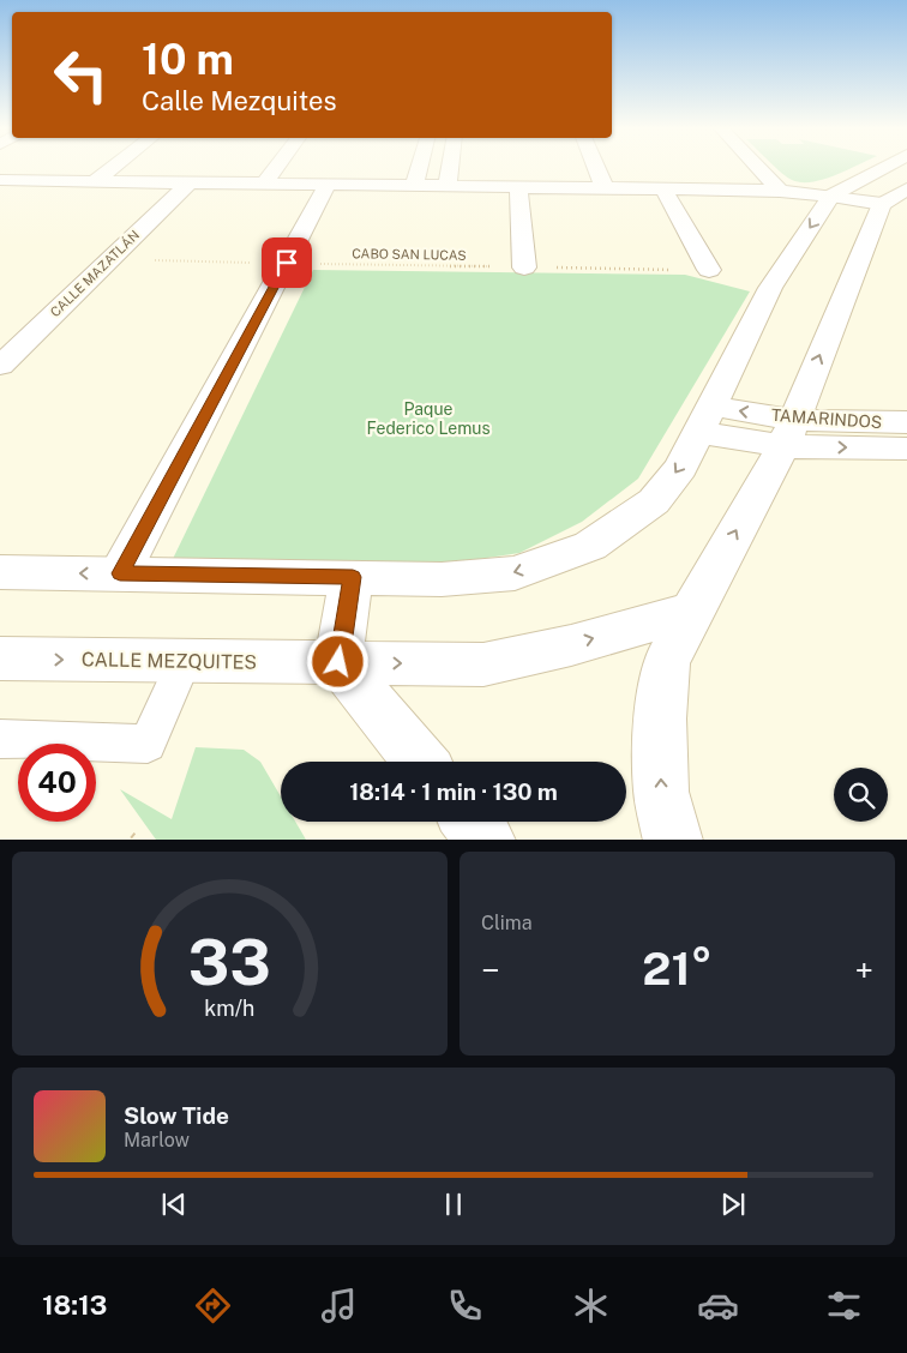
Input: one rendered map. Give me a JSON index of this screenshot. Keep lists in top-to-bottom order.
{
  "streets": {
    "street": ["CALLE MAZATLÁN", "TAMARINDOS", "CALLE MEZQUITES"],
    "path": ["CABO SAN LUCAS"]
  },
  "crossings": [
    ["CABO SAN LUCAS", "CALLE MAZATLÁN"]
  ],
  "parks": ["Paque Federico Lemus"],
  "page": {
    "turn": ["10 m", "Calle Mezquites"],
    "limit": "40",
    "trip": "18:14 · 1 min · 130 m",
    "tile": "Clima",
    "heat": ["−", "21°", "+"],
    "song": ["Slow Tide", "Marlow"],
    "tabs": "18:13",
    "gauge": ["33", "km/h"]
  }
}
